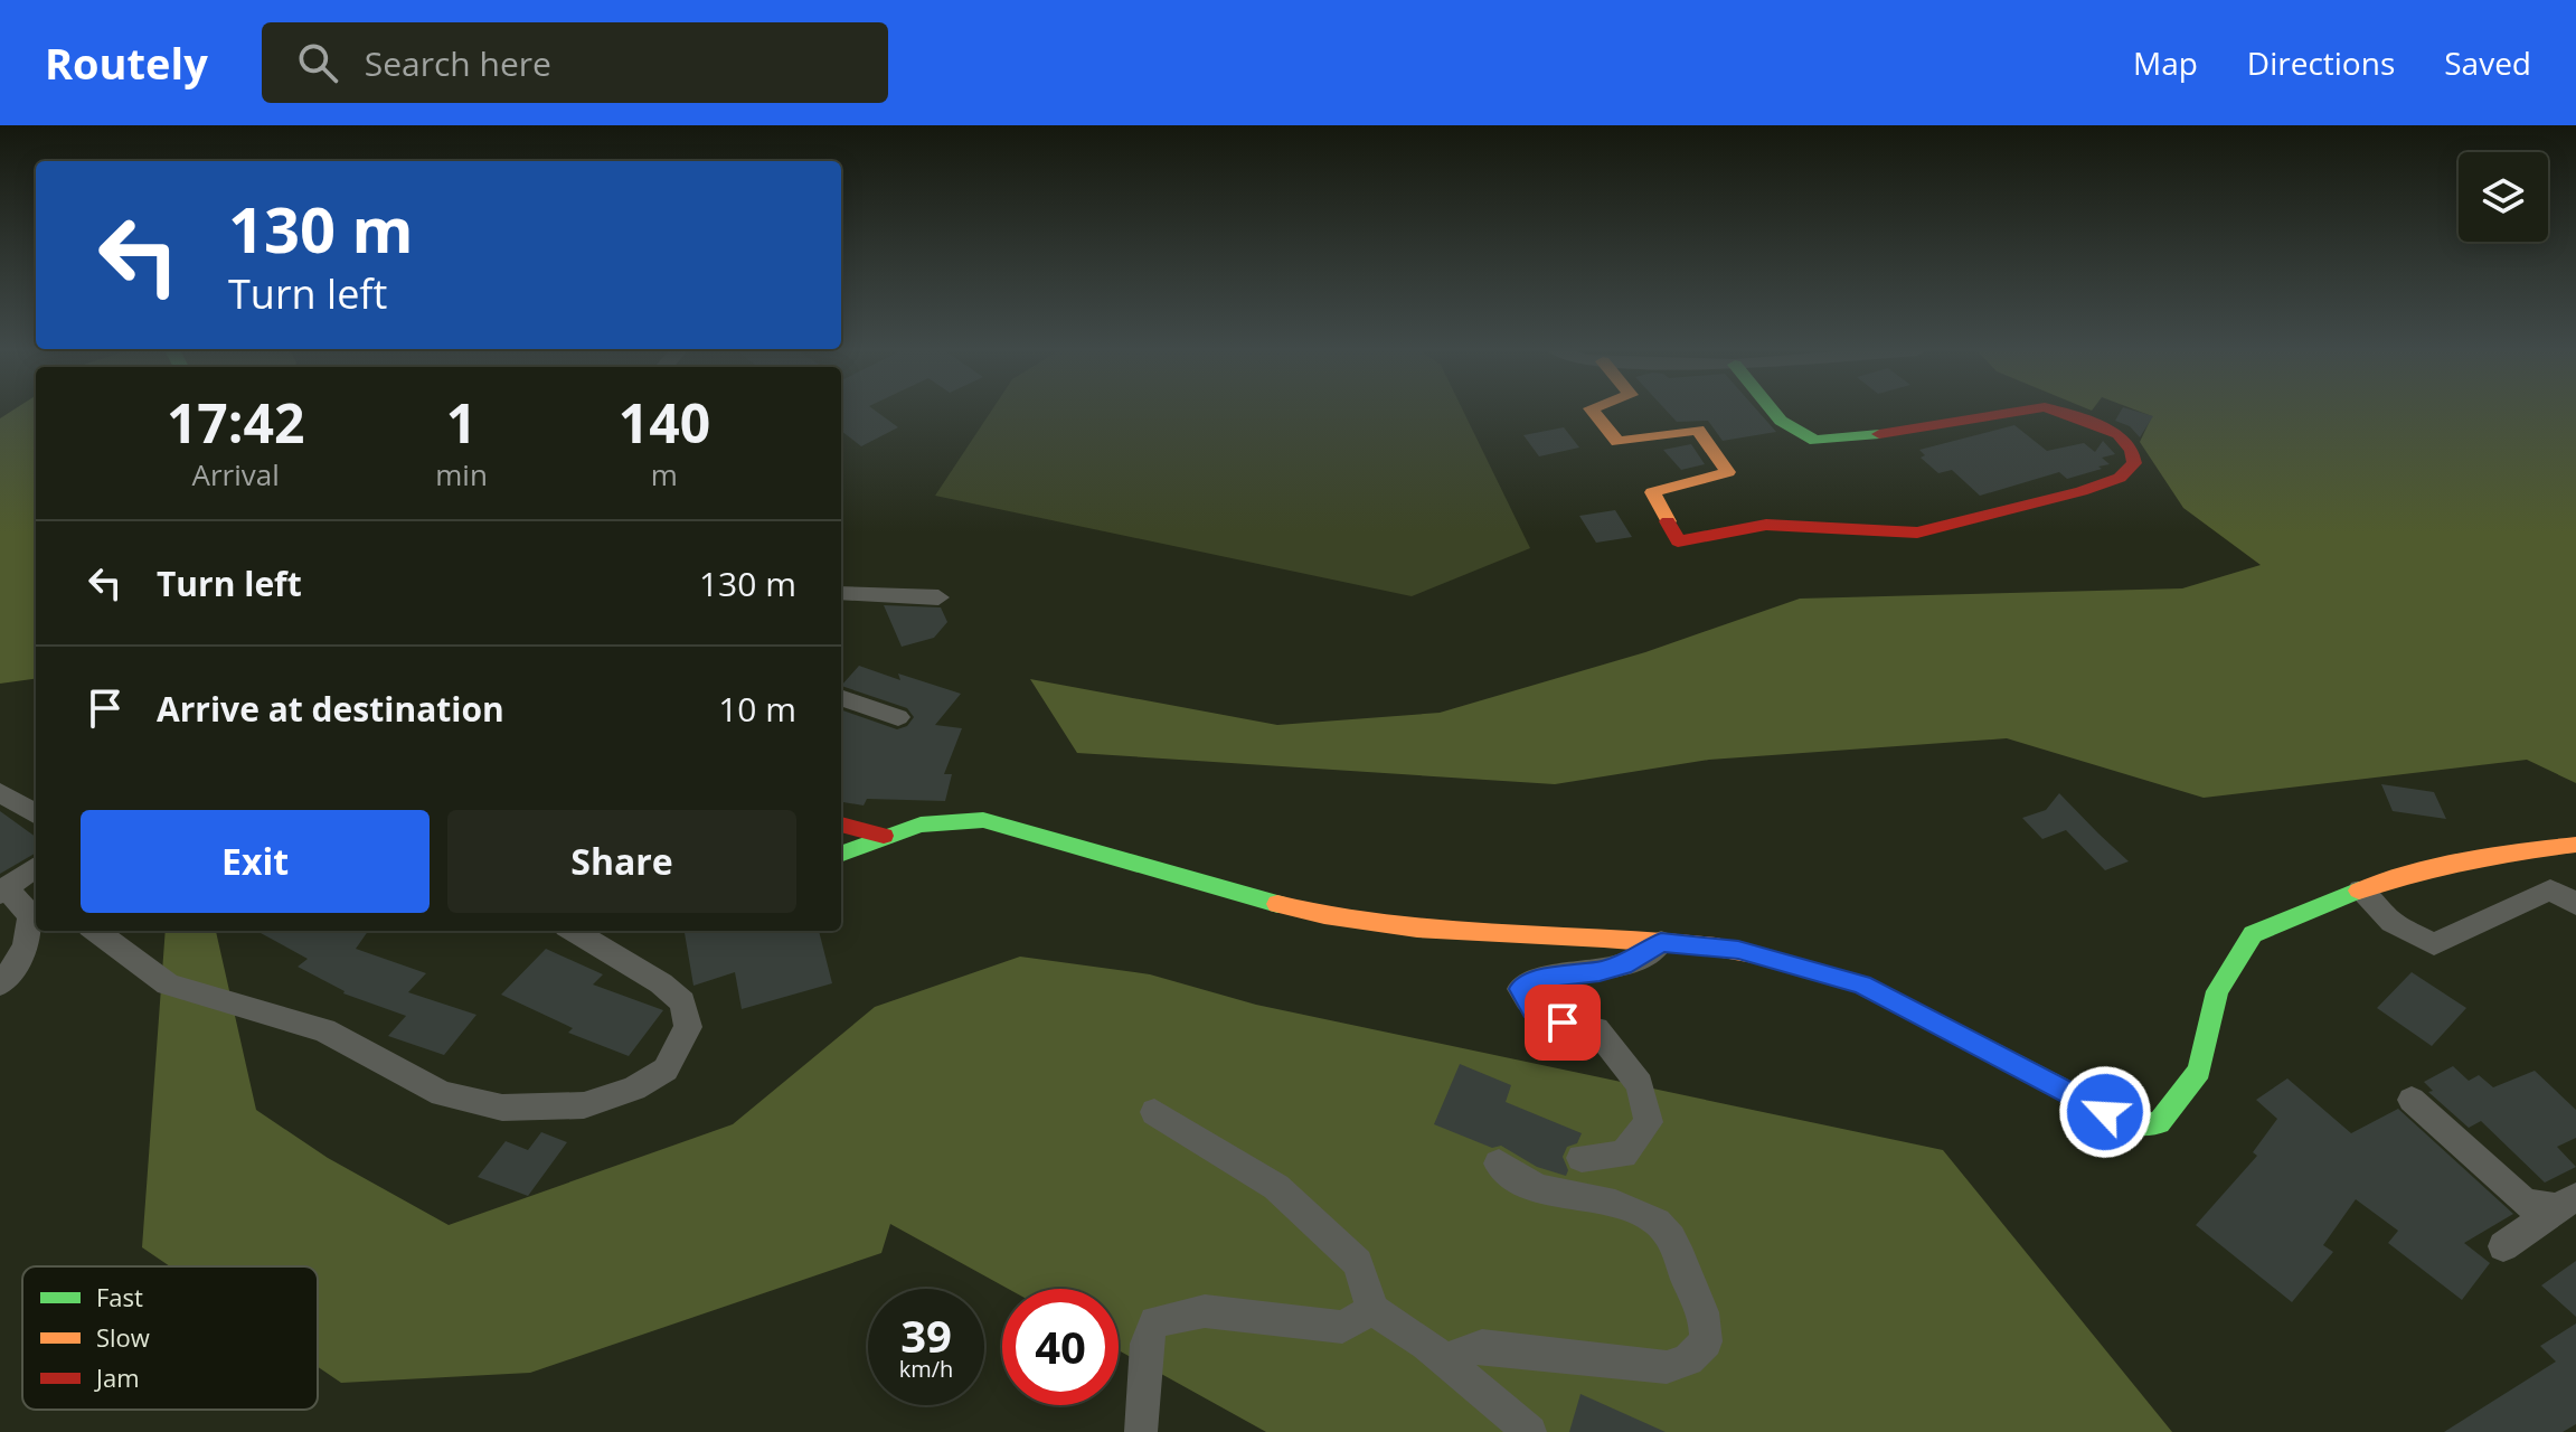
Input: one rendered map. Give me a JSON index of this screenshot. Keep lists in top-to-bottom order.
{
  "legend": ["Fast", "Slow", "Jam"],
  "page": {
    "header": "Routely",
    "search": "Search here",
    "nav": ["Map", "Directions", "Saved"],
    "turn": ["130 m", "Turn left"],
    "eta": [
      "17:42",
      "Arrival",
      "1",
      "min",
      "140",
      "m"
    ],
    "list": [
      {
        "name": "Turn left",
        "value": "130 m"
      },
      {
        "name": "Arrive at destination",
        "value": "10 m"
      }
    ],
    "buttons": ["Exit", "Share"],
    "speed": "39 km/h",
    "limit": "40"
  }
}
